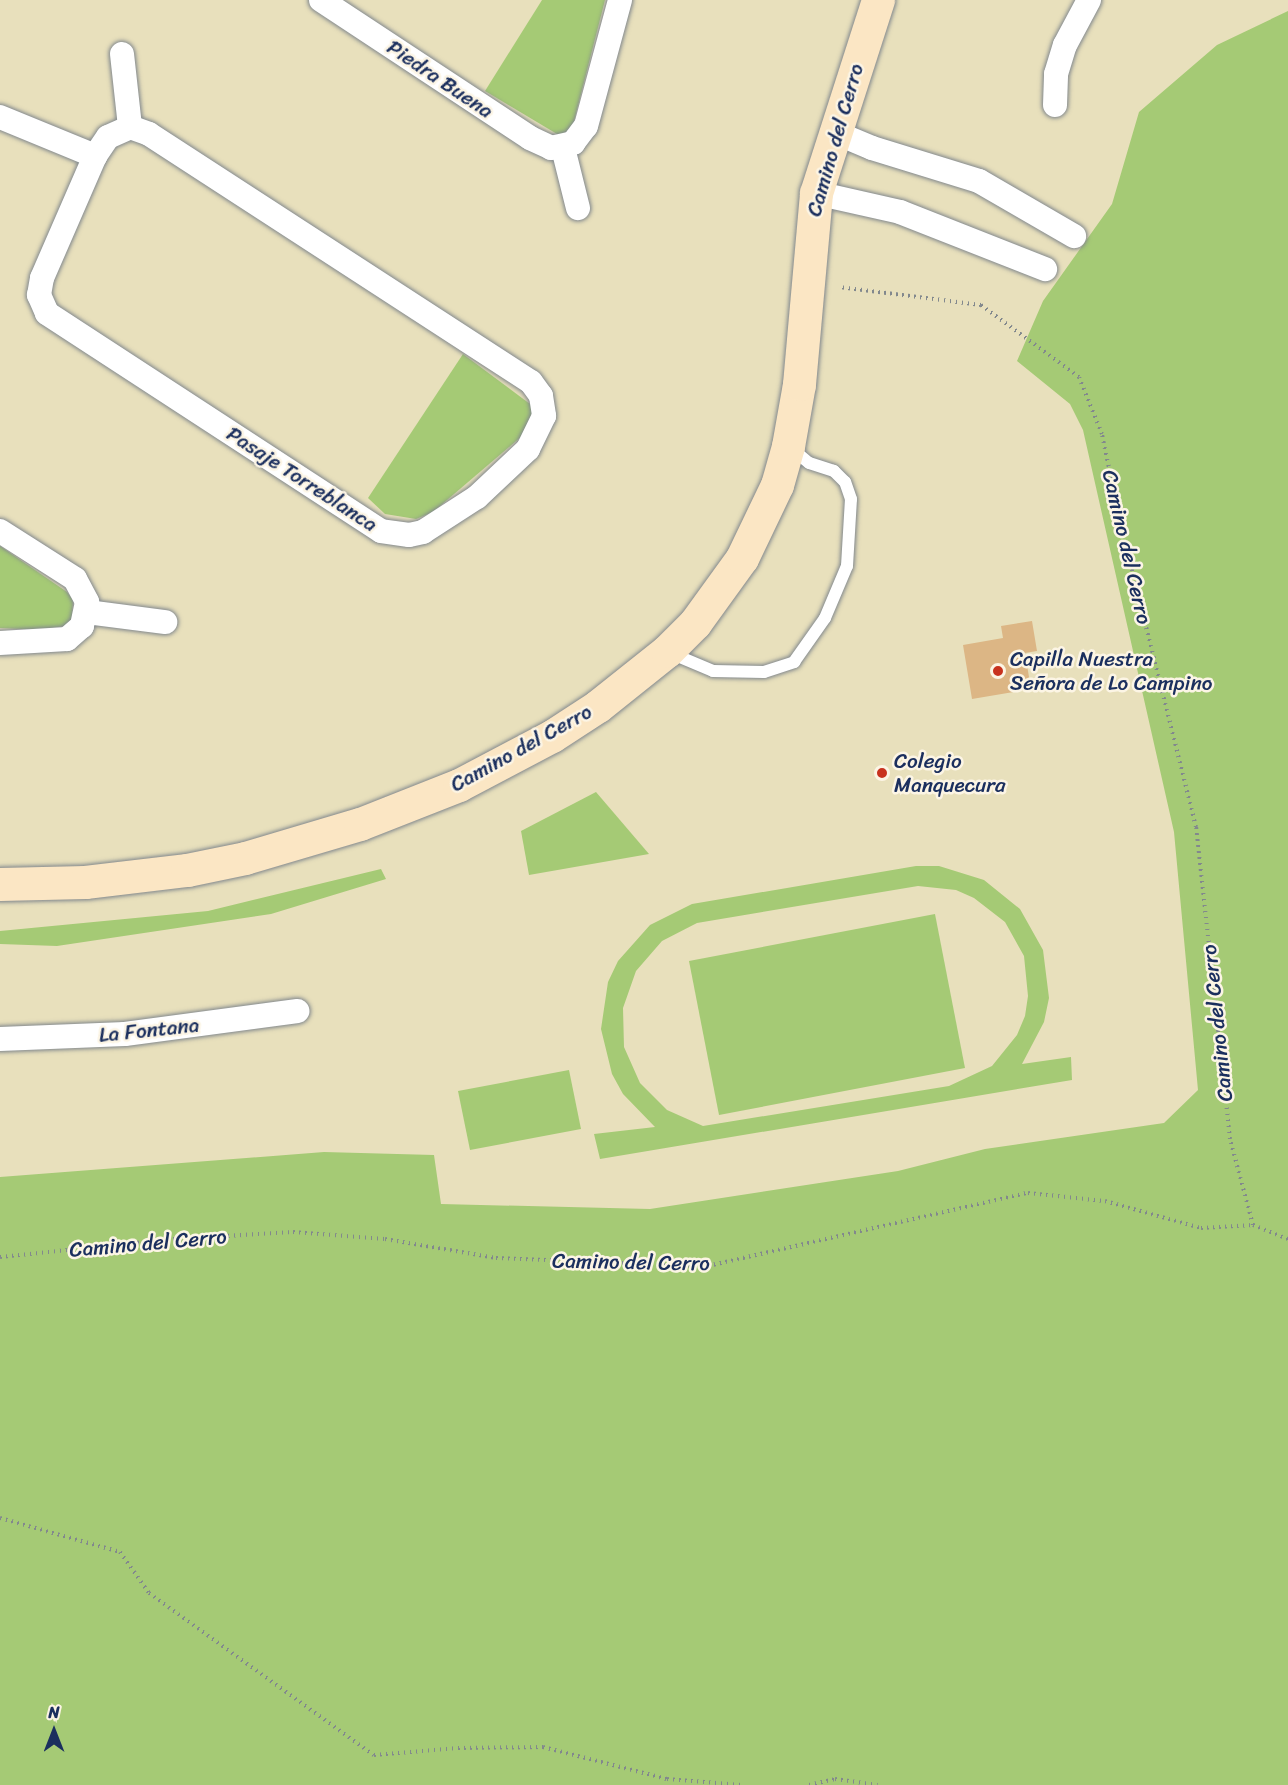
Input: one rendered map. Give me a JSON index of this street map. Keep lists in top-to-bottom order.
{
  "streets": {
    "street": [
      "Piedra Buena",
      "Camino del Cerro",
      "Pasaje Torreblanca",
      "La Fontana"
    ]
  },
  "places": ["Capilla Nuestra Señora de Lo Campino", "Colegio Manquecura"],
  "north": "top"
}
